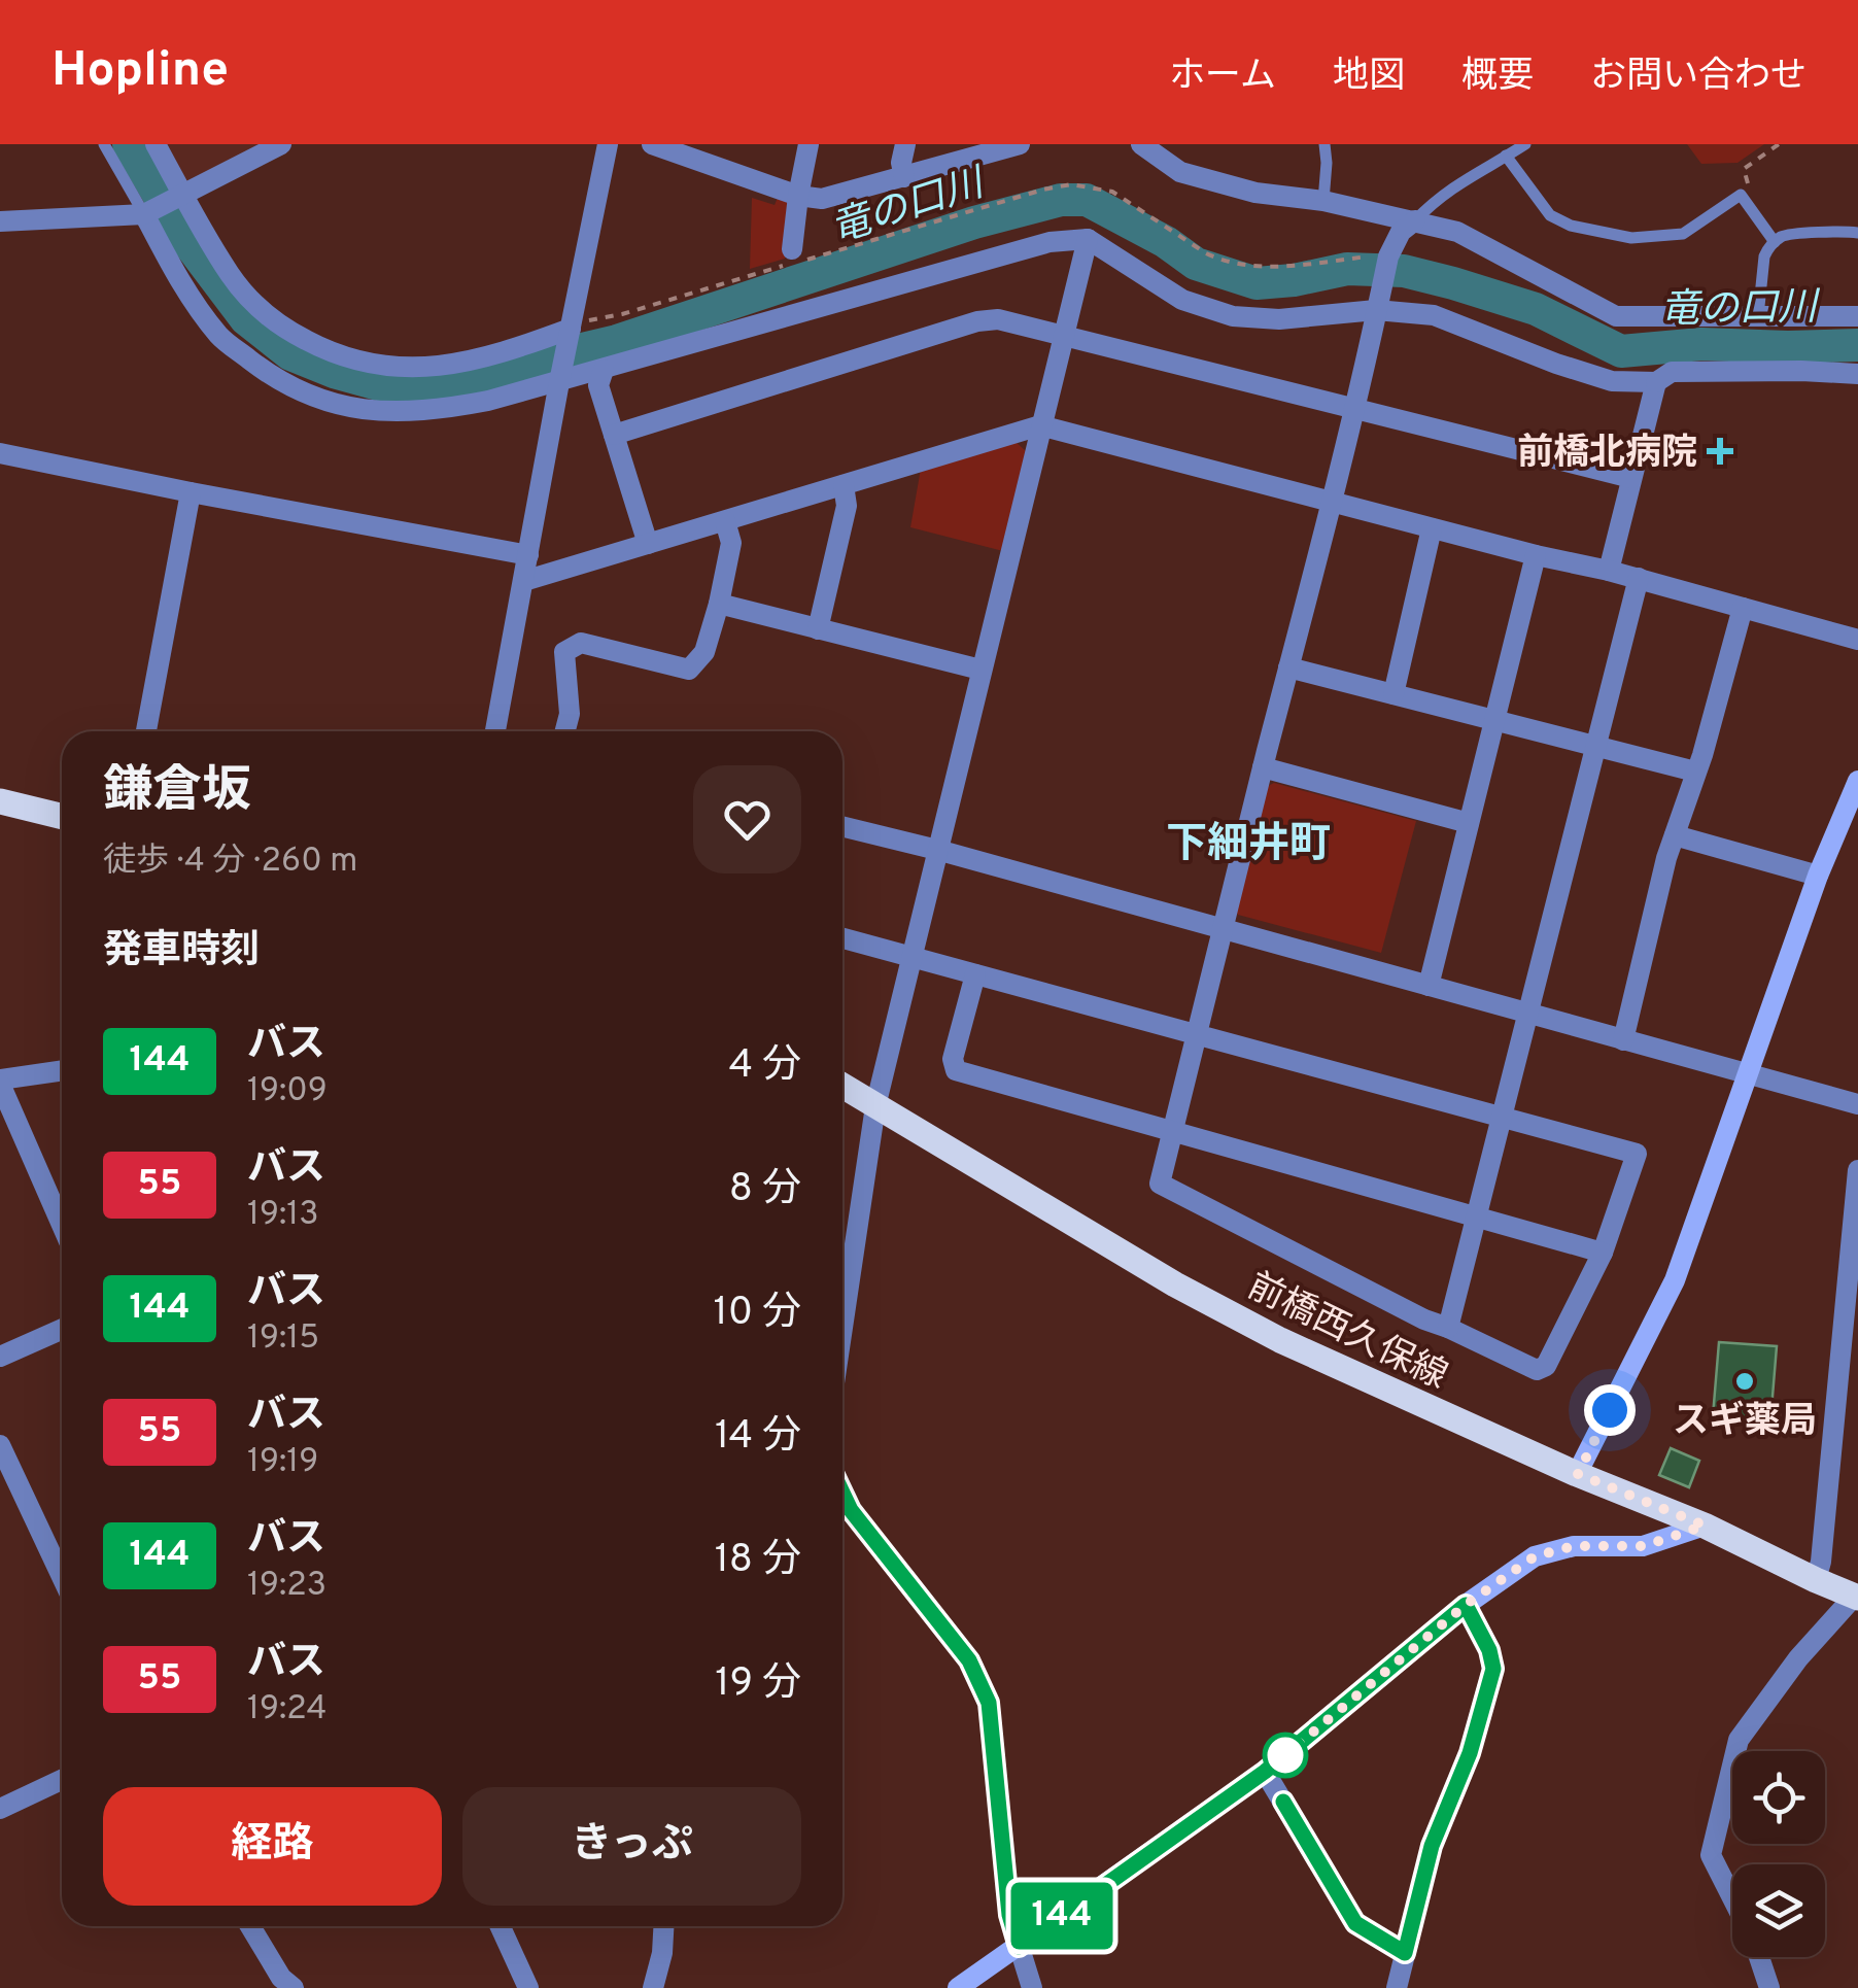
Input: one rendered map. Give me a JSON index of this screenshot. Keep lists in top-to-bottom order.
{
  "streets": {
    "main road": ["前橋西久保線"]
  },
  "districts": ["下細井町"],
  "water": ["竜の口川"],
  "places": {
    "health": ["前橋北病院"],
    "other": ["スギ薬局"]
  },
  "lines": ["bus line 144"],
  "page": {
    "header": "Hopline",
    "nav": [
      "ホーム",
      "地図",
      "概要",
      "お問い合わせ"
    ],
    "on_map": "144",
    "heading": [
      ["鎌倉坂", "徒歩 · 4 分 · 260 m"],
      "発車時刻"
    ],
    "list": [
      {
        "mark": "144",
        "name": "バス",
        "note": "19:09",
        "value": "4 分"
      },
      {
        "mark": "55",
        "name": "バス",
        "note": "19:13",
        "value": "8 分"
      },
      {
        "mark": "144",
        "name": "バス",
        "note": "19:15",
        "value": "10 分"
      },
      {
        "mark": "55",
        "name": "バス",
        "note": "19:19",
        "value": "14 分"
      },
      {
        "mark": "144",
        "name": "バス",
        "note": "19:23",
        "value": "18 分"
      },
      {
        "mark": "55",
        "name": "バス",
        "note": "19:24",
        "value": "19 分"
      }
    ],
    "buttons": ["経路", "きっぷ"]
  }
}
